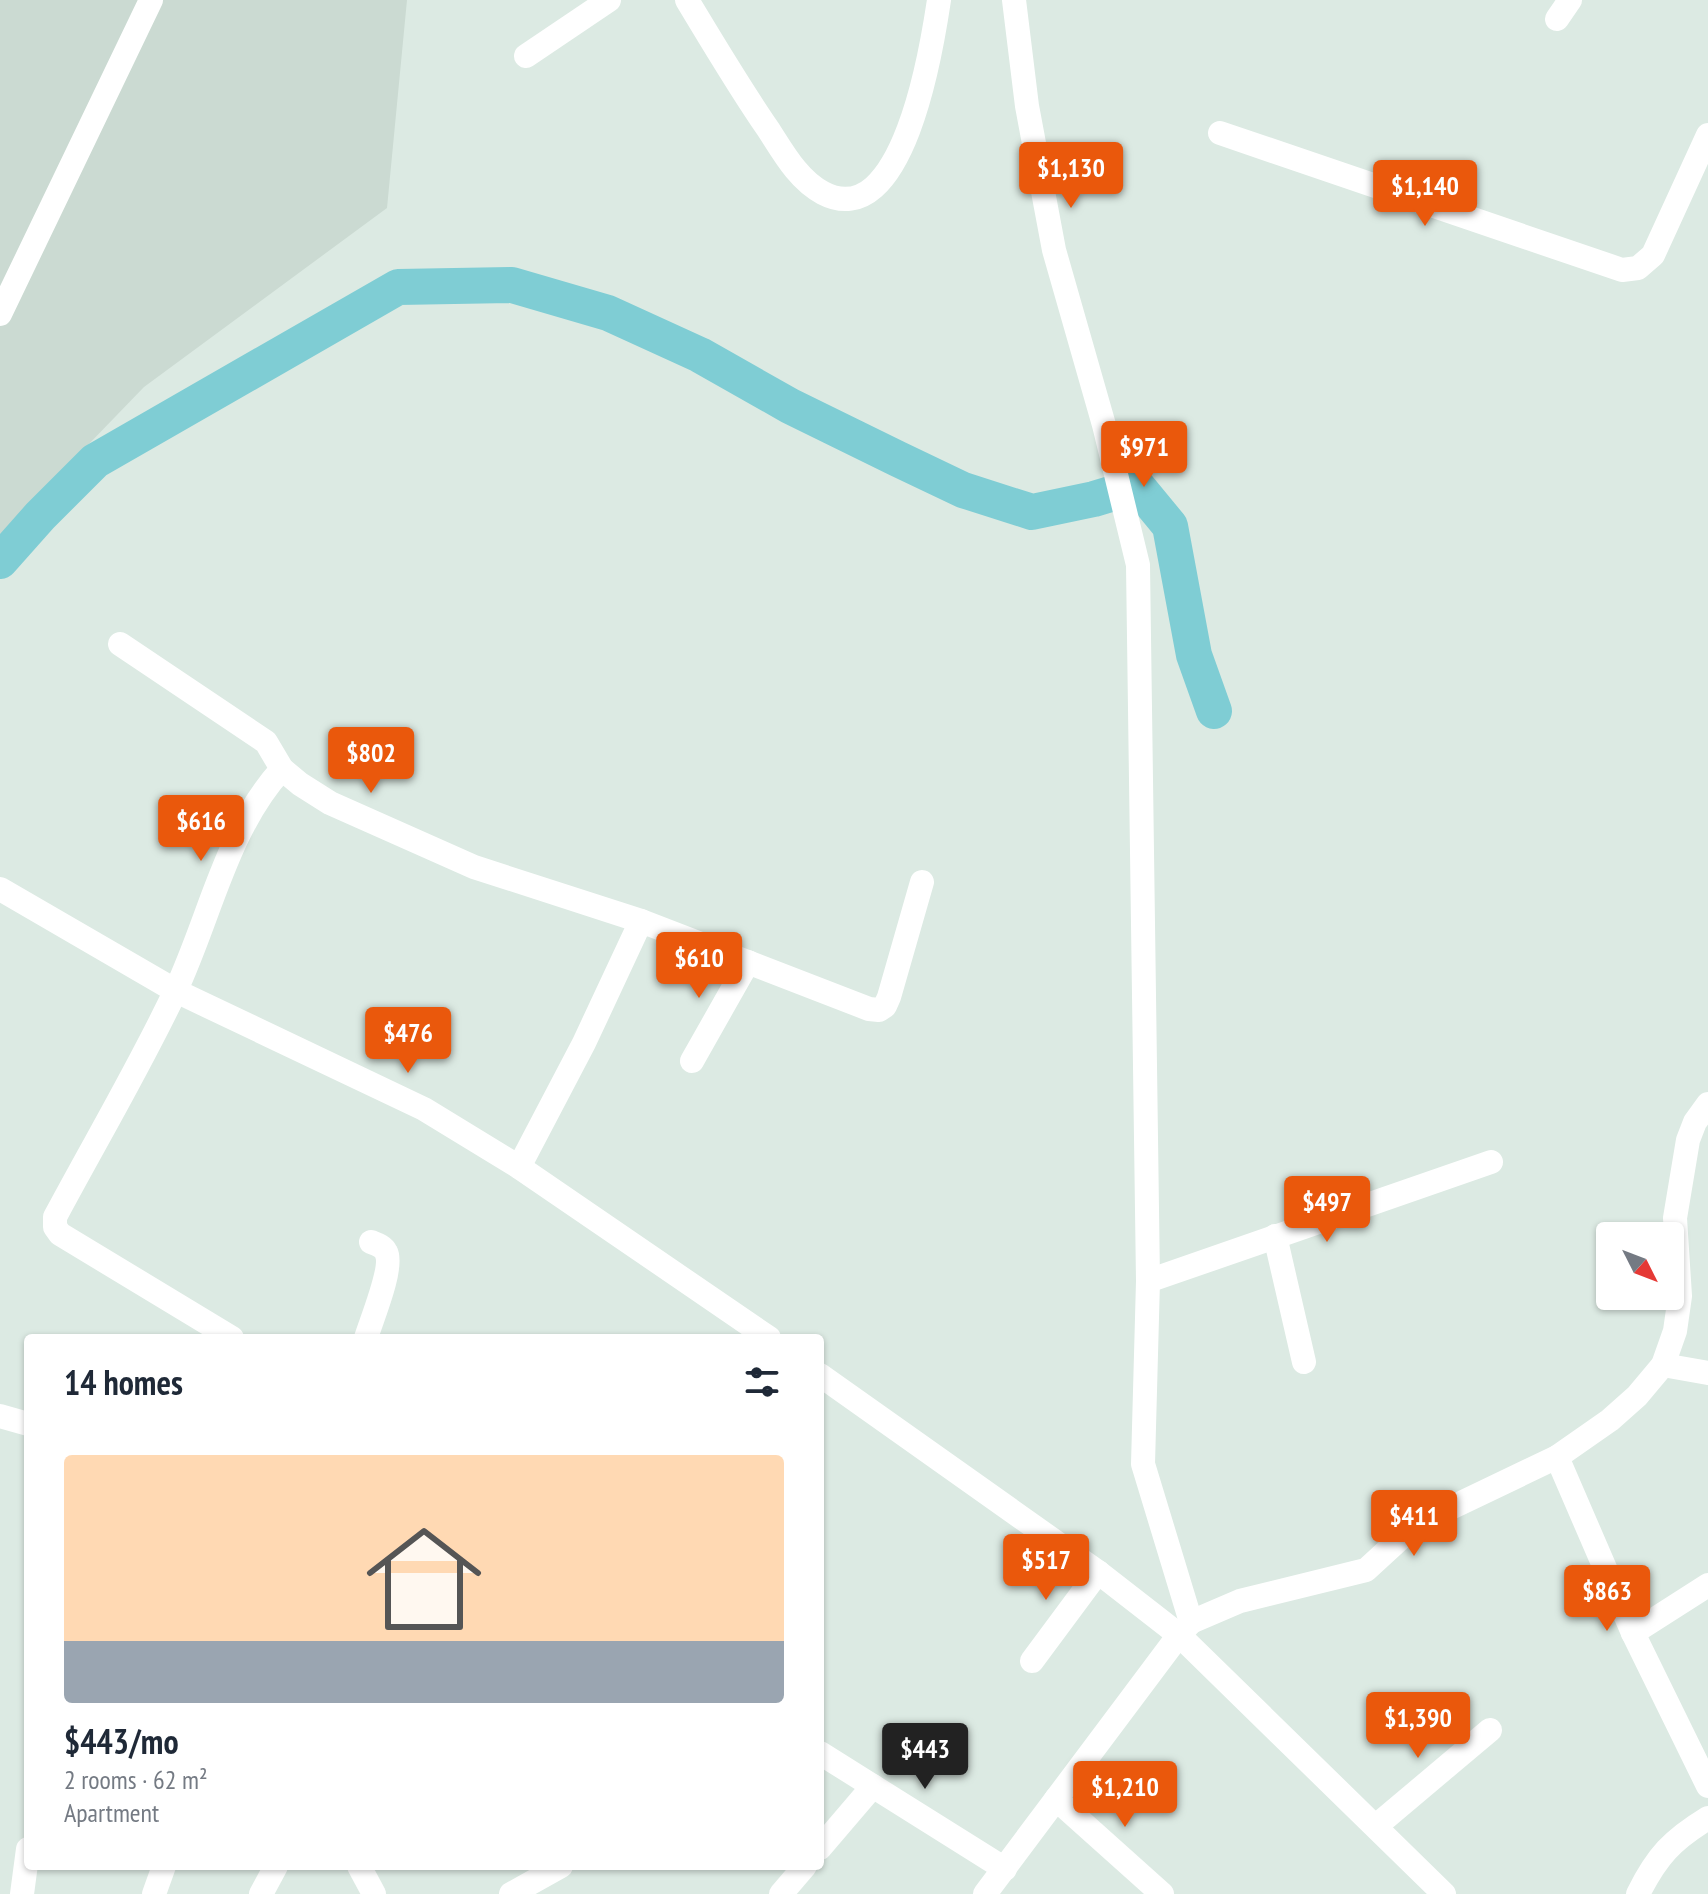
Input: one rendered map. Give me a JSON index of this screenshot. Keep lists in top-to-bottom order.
{
  "north": "bottom right",
  "page": {
    "price": [
      "$1,130",
      "$1,140",
      "$971",
      "$802",
      "$616",
      "$610",
      "$476",
      "$497",
      "$411",
      "$517",
      "$863",
      "$1,390",
      "$443",
      "$1,210"
    ],
    "heading": "14 homes",
    "list": [
      {
        "name": "$443/mo",
        "note": "2 rooms · 62 m² · Apartment"
      }
    ]
  }
}
